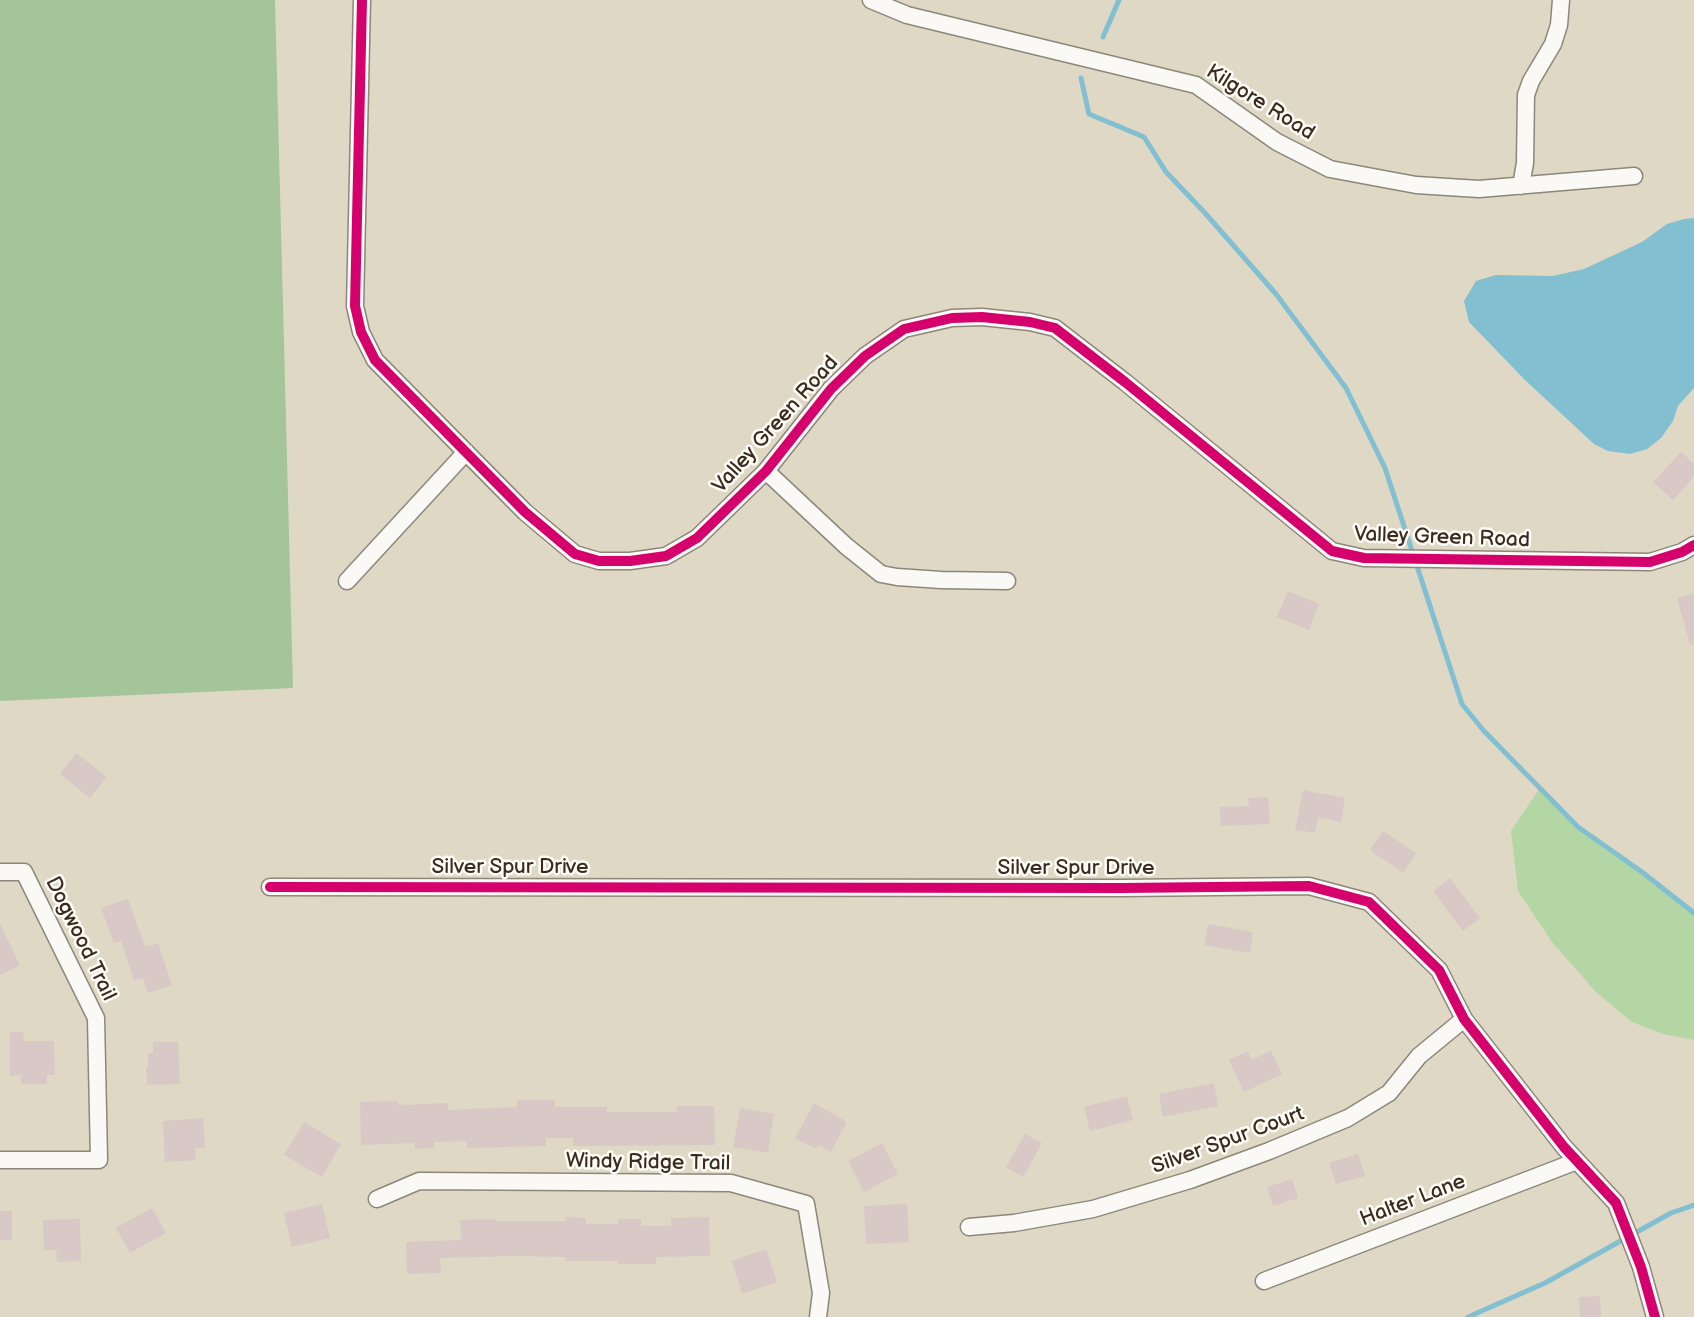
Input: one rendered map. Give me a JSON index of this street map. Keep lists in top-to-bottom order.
{
  "streets": {
    "street": [
      "Kilgore Road",
      "Valley Green Road",
      "Silver Spur Drive",
      "Dogwood Trail",
      "Silver Spur Court",
      "Windy Ridge Trail",
      "Halter Lane"
    ]
  },
  "crossings": [
    ["Silver Spur Drive", "Silver Spur Court"],
    ["Silver Spur Drive", "Halter Lane"]
  ]
}
